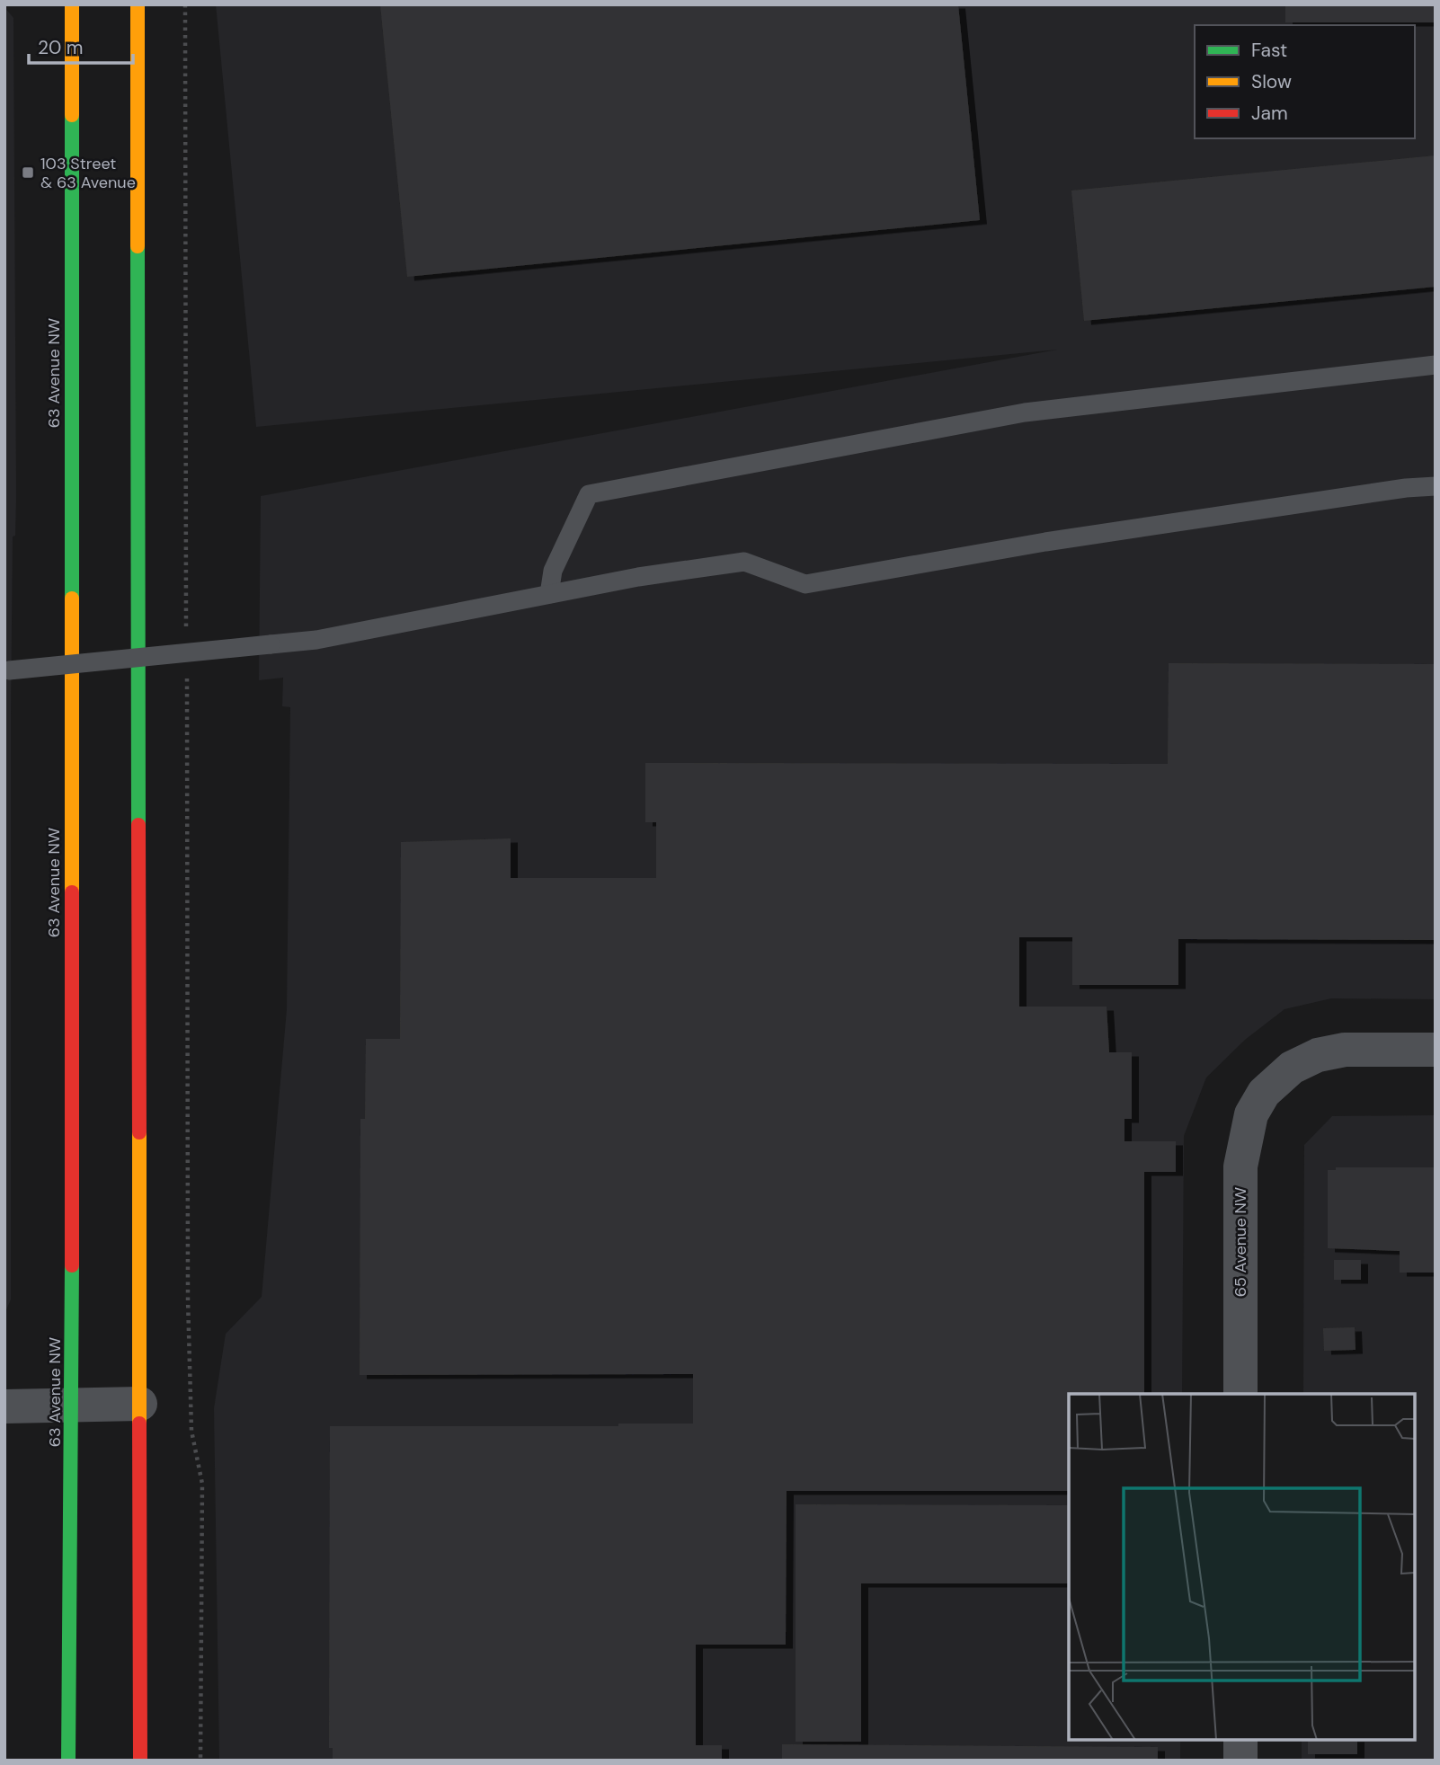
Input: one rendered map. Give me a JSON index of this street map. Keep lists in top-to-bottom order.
{
  "streets": {
    "main road": ["63 Avenue NW"],
    "street": ["65 Avenue NW"]
  },
  "places": {
    "transit": ["103 Street & 63 Avenue"]
  },
  "legend": ["Fast", "Slow", "Jam"],
  "scale_bar": "20 m"
}
